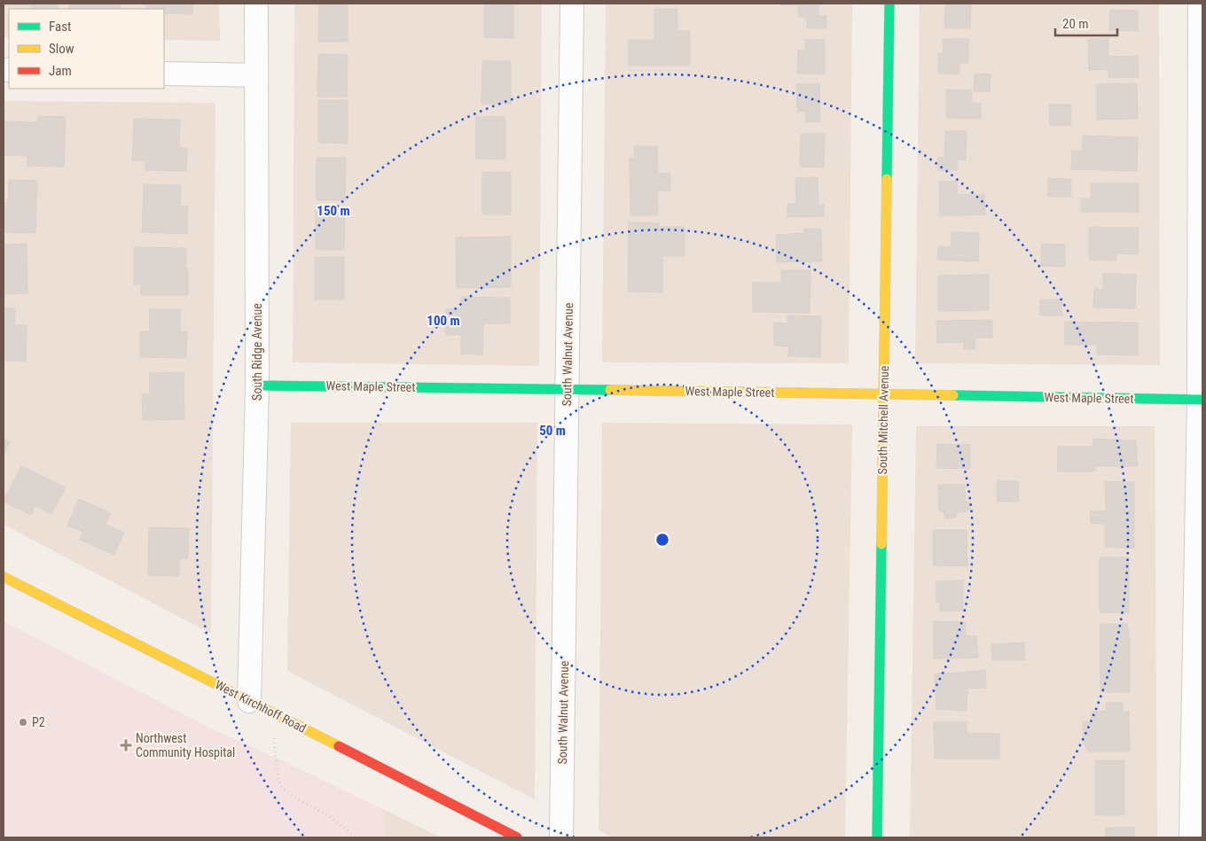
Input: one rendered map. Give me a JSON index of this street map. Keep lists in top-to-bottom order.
{
  "streets": {
    "street": [
      "South Ridge Avenue",
      "South Walnut Avenue",
      "West Maple Street",
      "South Mitchell Avenue",
      "West Kirchhoff Road"
    ]
  },
  "crossings": [
    ["South Ridge Avenue", "West Maple Street"],
    ["South Ridge Avenue", "West Kirchhoff Road"],
    ["South Walnut Avenue", "West Maple Street"],
    ["West Maple Street", "South Mitchell Avenue"]
  ],
  "places": {
    "other": ["P2"],
    "health": ["Northwest Community Hospital"]
  },
  "legend": ["Fast", "Slow", "Jam"],
  "scale_bar": "20 m",
  "rings": ["150 m", "100 m", "50 m"]
}
